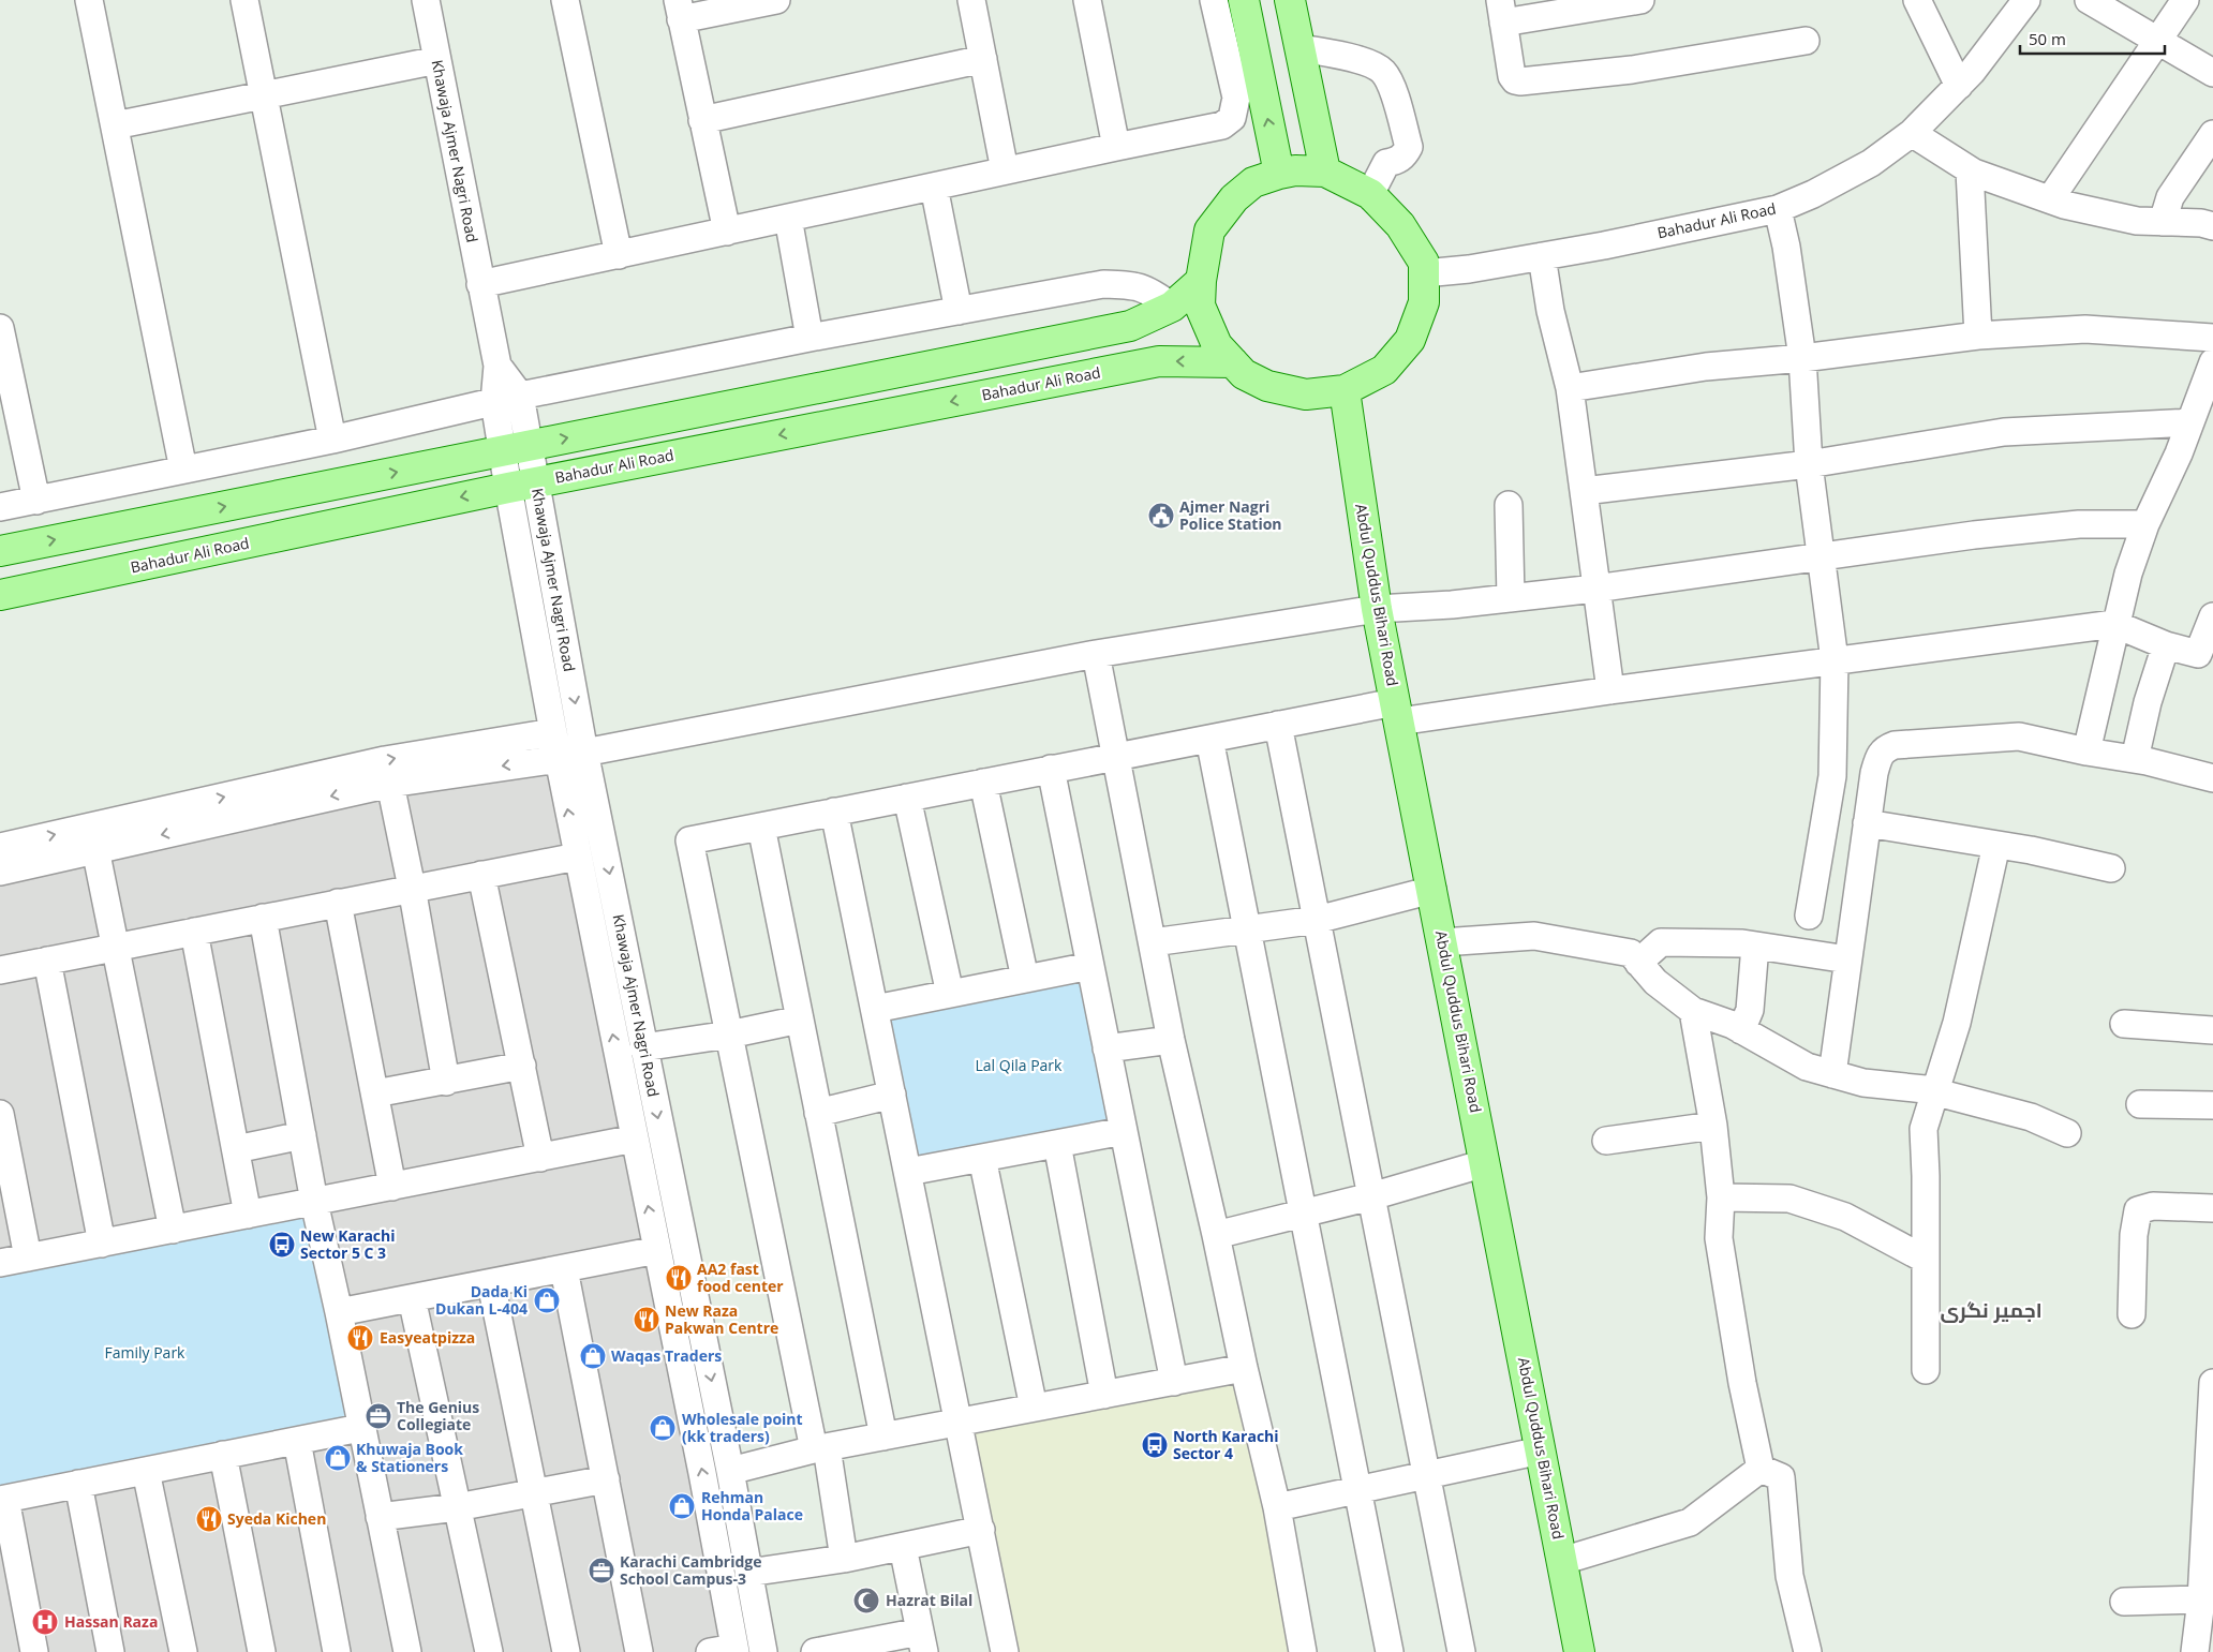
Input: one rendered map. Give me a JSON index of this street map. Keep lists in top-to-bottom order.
{
  "streets": {
    "main road": ["Bahadur Ali Road", "Abdul Quddus Bihari Road"],
    "street": ["Khawaja Ajmer Nagri Road"]
  },
  "crossings": [
    ["Khawaja Ajmer Nagri Road", "Bahadur Ali Road"]
  ],
  "districts": ["اجمیر نگری"],
  "parks": ["Lal Qila Park", "Family Park"],
  "places": {
    "public building": ["Ajmer Nagri Police Station"],
    "bus stop": ["New Karachi Sector 5 C 3", "North Karachi Sector 4"],
    "restaurant": [
      "AA2 fast food center",
      "New Raza Pakwan Centre",
      "Easyeatpizza",
      "Syeda Kichen"
    ],
    "shop": [
      "Dada Ki Dukan L-404",
      "Waqas Traders",
      "Wholesale point (kk traders)",
      "Khuwaja Book & Stationers",
      "Rehman Honda Palace"
    ],
    "office": ["The Genius Collegiate", "Karachi Cambridge School Campus-3"],
    "mosque": ["Hazrat Bilal"],
    "hospital": ["Hassan Raza"]
  },
  "scale_bar": "50 m"
}
